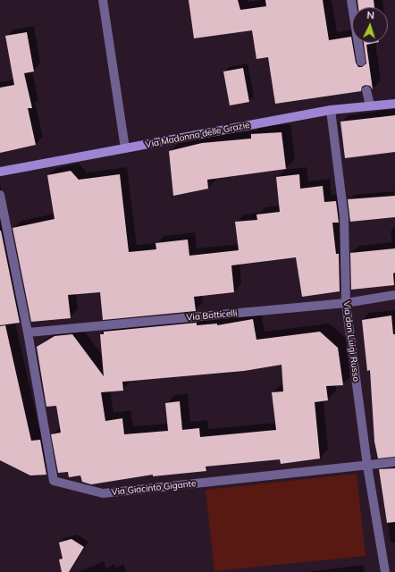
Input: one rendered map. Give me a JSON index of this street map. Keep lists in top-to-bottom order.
{
  "streets": {
    "main road": ["Via Madonna delle Grazie"],
    "street": ["Via Botticelli", "Via don Luigi Russo", "Via Giacinto Gigante"]
  },
  "crossings": [
    ["Via Madonna delle Grazie", "Via don Luigi Russo"],
    ["Via Botticelli", "Via don Luigi Russo"],
    ["Via Botticelli", "Via Giacinto Gigante"],
    ["Via don Luigi Russo", "Via Giacinto Gigante"]
  ],
  "north": "top"
}
